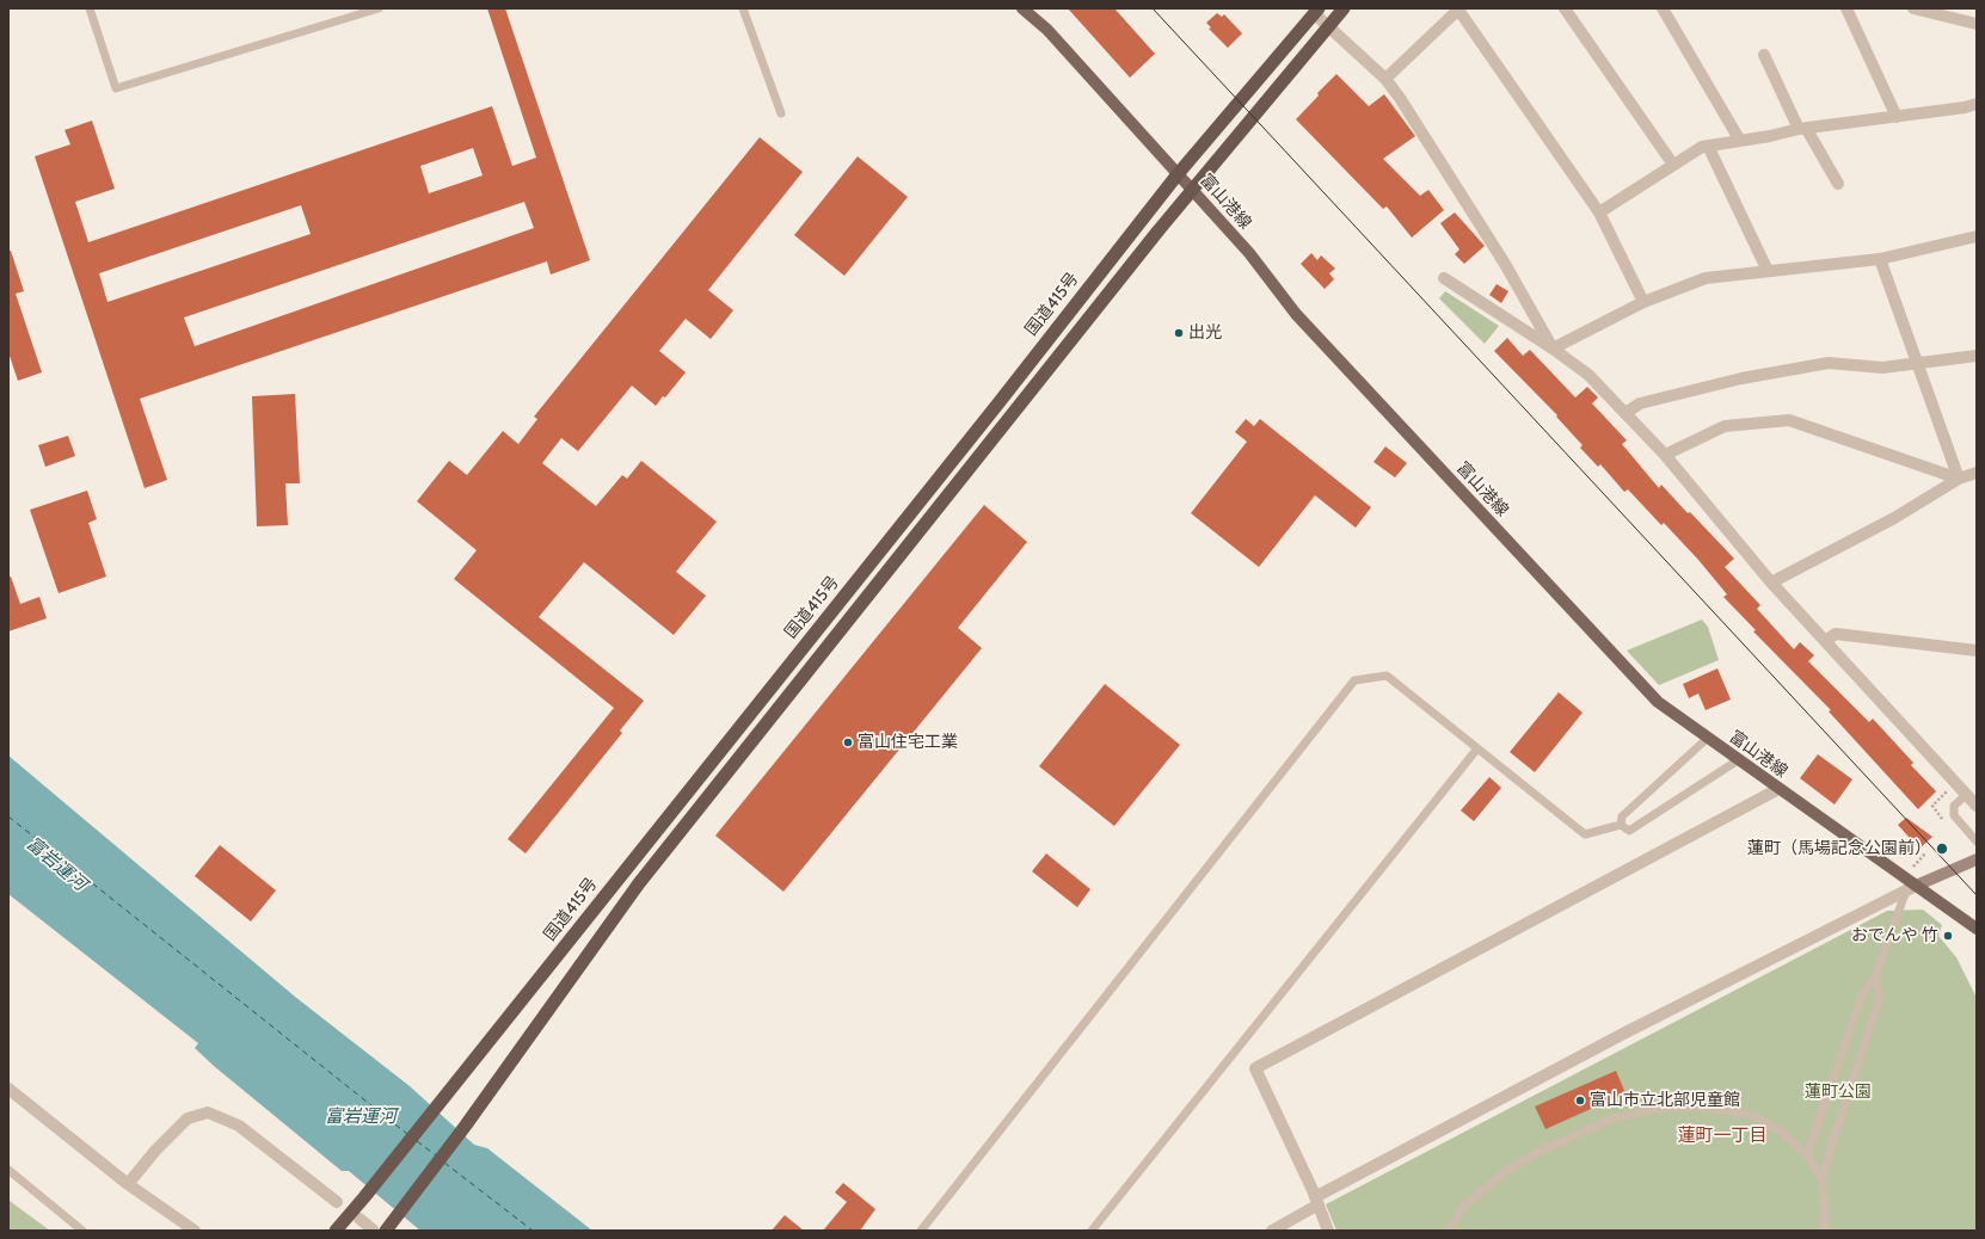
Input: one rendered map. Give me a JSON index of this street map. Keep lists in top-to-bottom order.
{
  "streets": {
    "highway": ["国道415号"],
    "main road": ["富山港線"]
  },
  "crossings": [
    ["富山港線", "国道415号"]
  ],
  "districts": ["蓮町一丁目"],
  "water": ["富岩運河"],
  "parks": ["蓮町公園"],
  "places": [
    "出光",
    "富山住宅工業",
    "蓮町（馬場記念公園前）",
    "おでんや 竹",
    "富山市立北部児童館"
  ]
}
